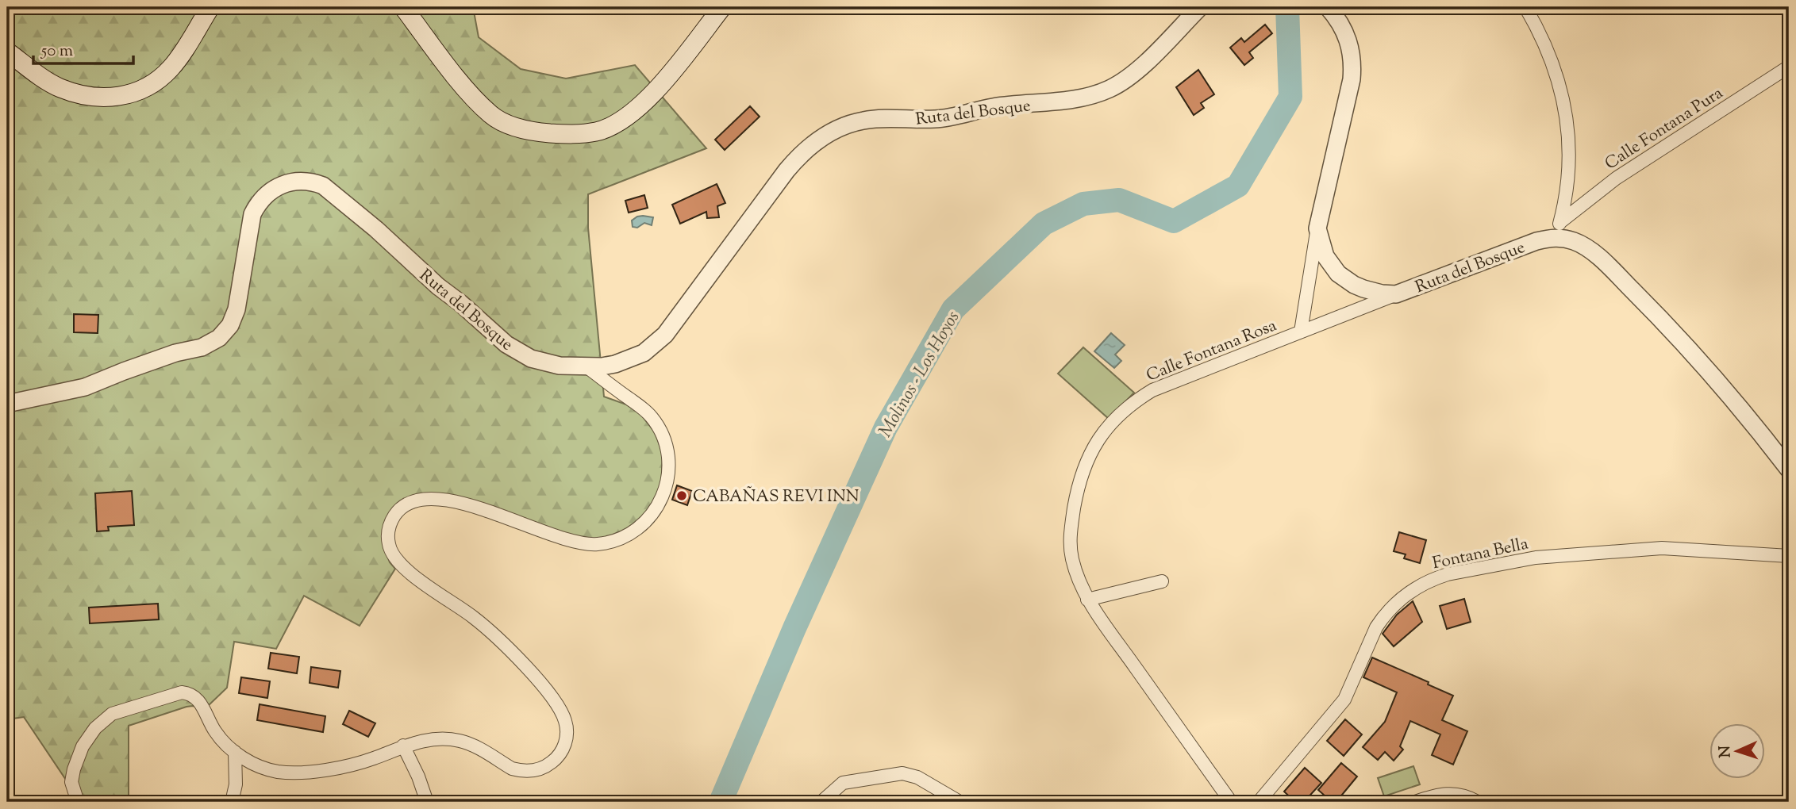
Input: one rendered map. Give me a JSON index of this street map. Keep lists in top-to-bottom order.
{
  "streets": {
    "street": [
      "Ruta del Bosque",
      "Calle Fontana Pura",
      "Calle Fontana Rosa",
      "Fontana Bella"
    ]
  },
  "crossings": [
    ["Ruta del Bosque", "Calle Fontana Pura"],
    ["Ruta del Bosque", "Calle Fontana Rosa"]
  ],
  "water": ["Molinos - Los Hoyos"],
  "places": ["CABAÑAS REVI INN"],
  "scale_bar": "50 m",
  "north": "left"
}
